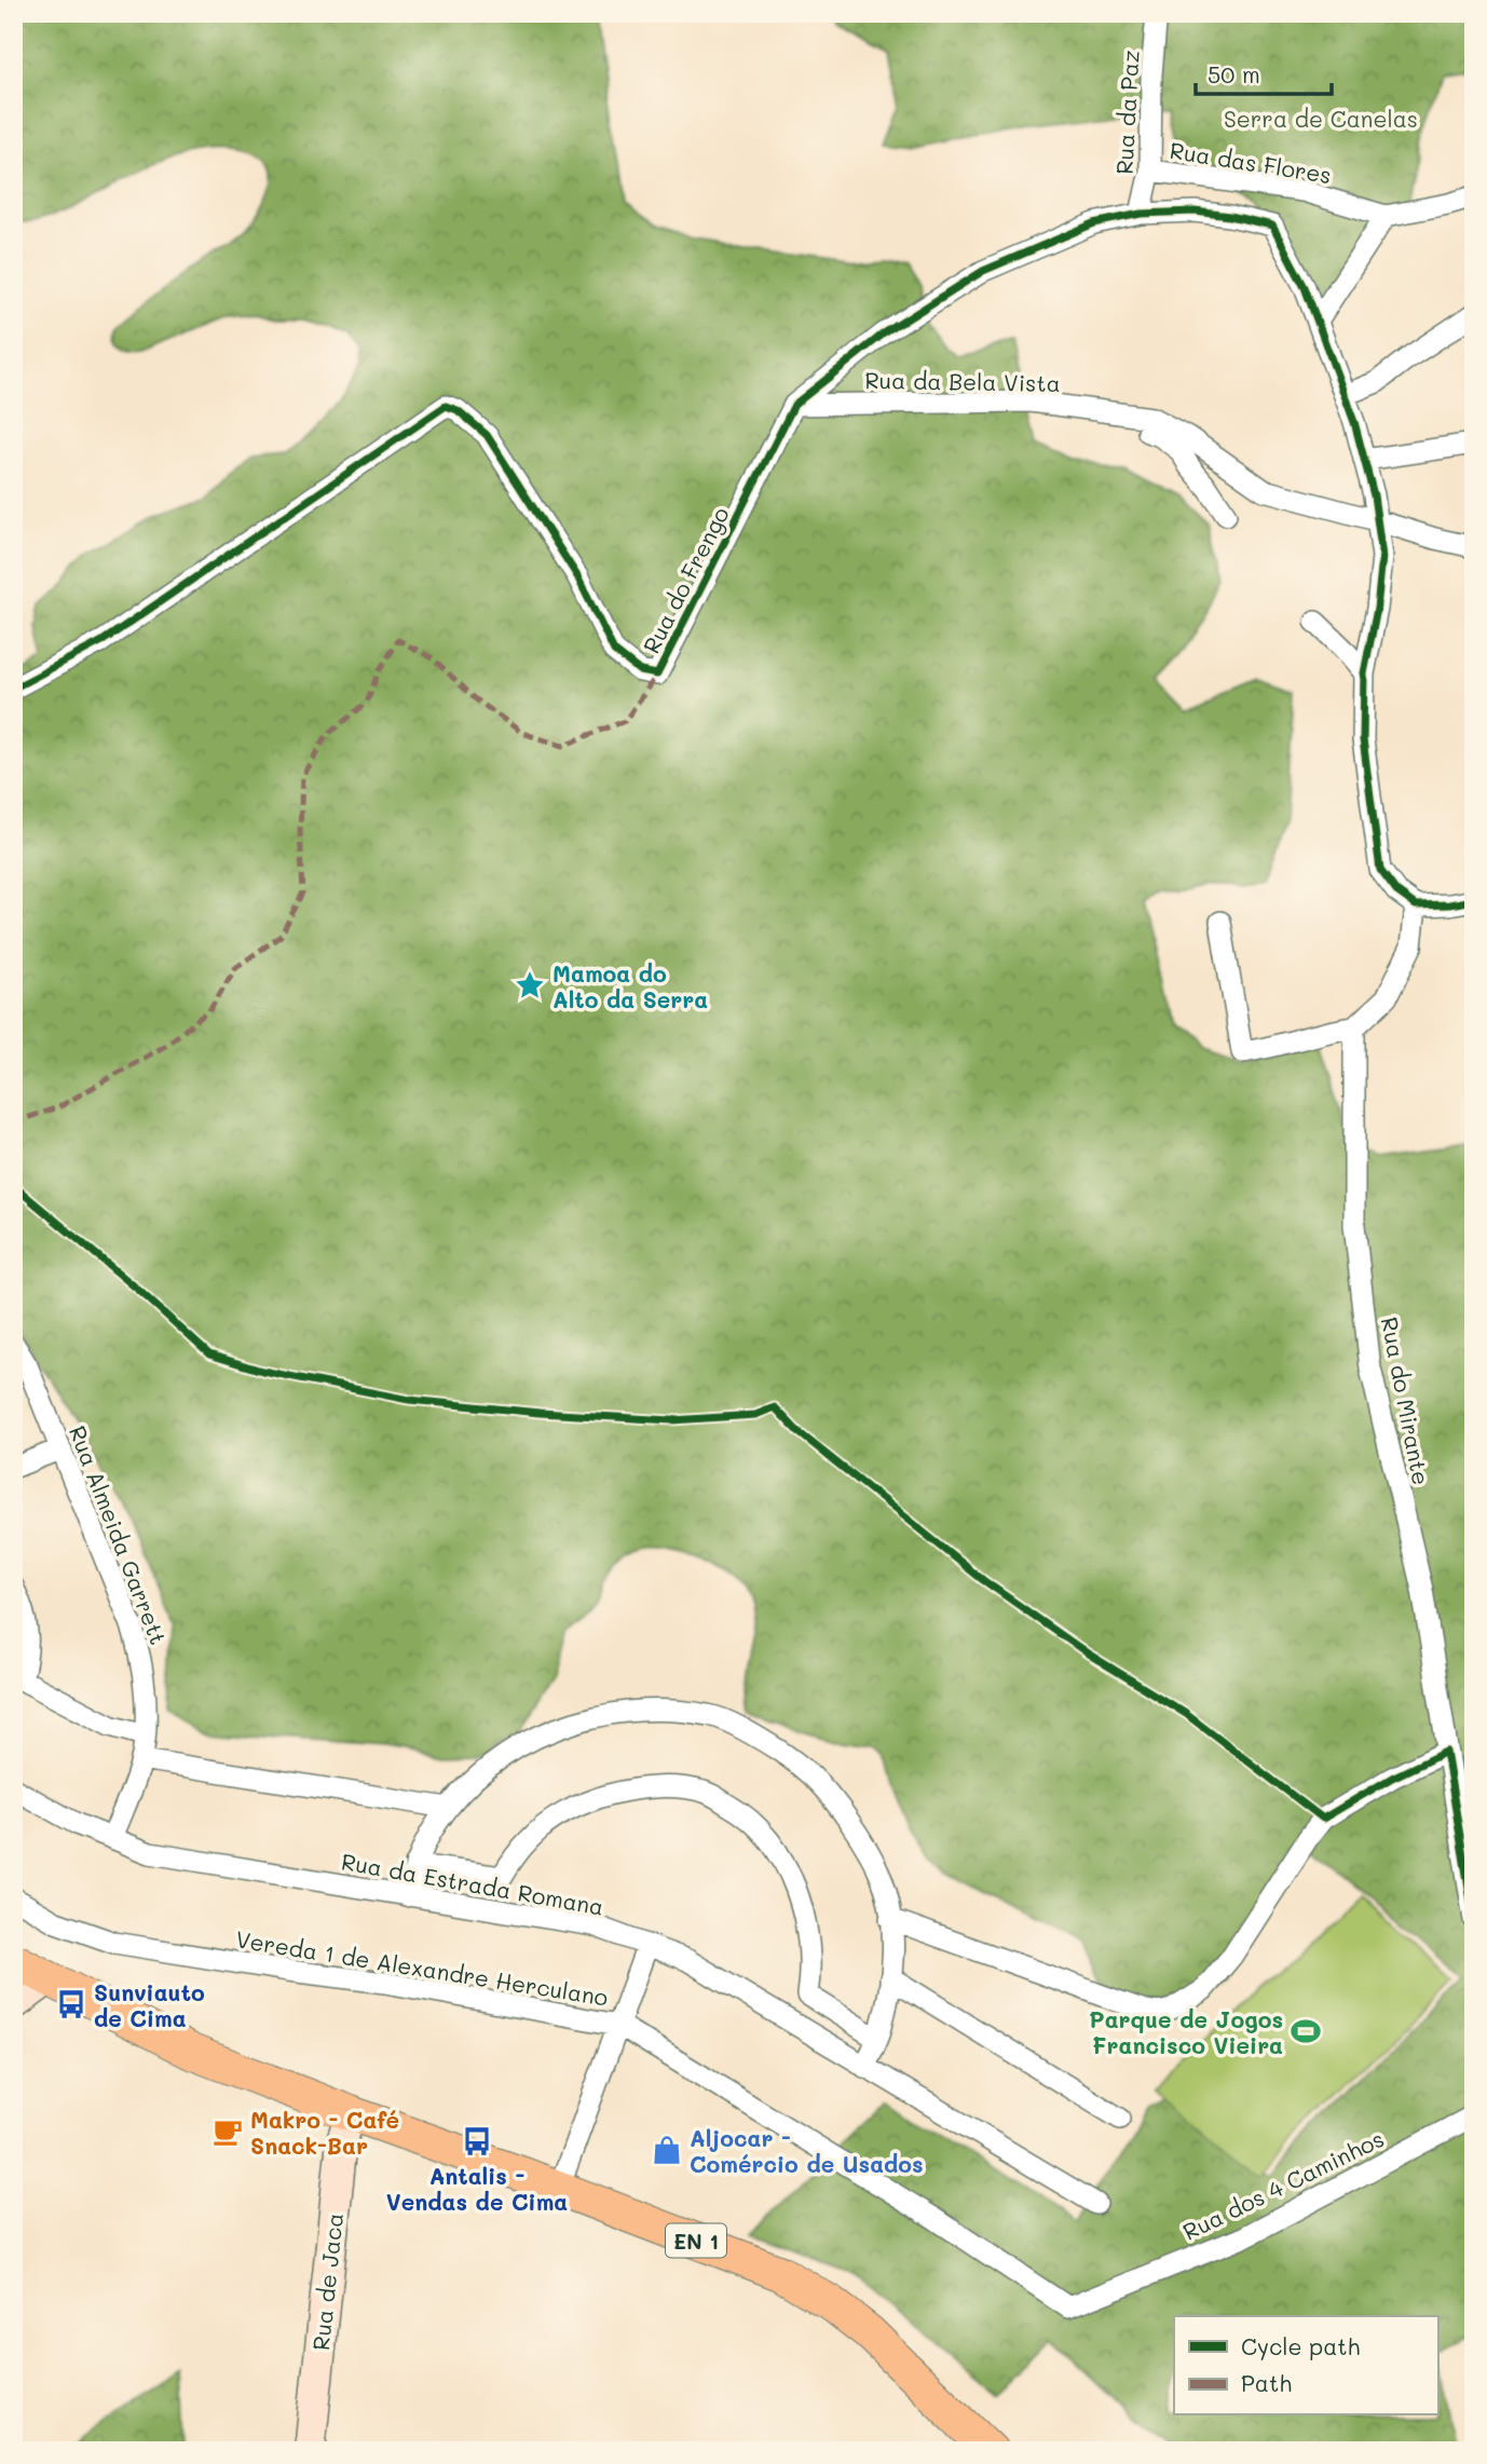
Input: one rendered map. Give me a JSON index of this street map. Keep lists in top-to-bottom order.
{
  "streets": {
    "main road": ["EN 1"],
    "street": [
      "Rua da Paz",
      "Rua das Flores",
      "Rua da Bela Vista",
      "Rua do Frengo",
      "Rua do Mirante",
      "Rua Almeida Garrett",
      "Rua da Estrada Romana",
      "Vereda 1 de Alexandre Herculano",
      "Rua dos 4 Caminhos",
      "Rua de Jaca"
    ]
  },
  "crossings": [
    ["Rua da Paz", "Rua das Flores"],
    ["Rua da Paz", "Rua do Frengo"],
    ["Rua da Bela Vista", "Rua do Frengo"],
    ["Rua Almeida Garrett", "Rua da Estrada Romana"],
    ["Vereda 1 de Alexandre Herculano", "Rua dos 4 Caminhos"],
    ["EN 1", "Rua de Jaca"]
  ],
  "parks": ["Serra de Canelas"],
  "places": {
    "place": ["Mamoa do Alto da Serra"],
    "bus stop": ["Sunviauto de Cima", "Antalis - Vendas de Cima"],
    "sports": ["Parque de Jogos Francisco Vieira"],
    "cafe": ["Makro - Café Snack-Bar"],
    "shop": ["Aljocar - Comércio de Usados"]
  },
  "legend": ["Cycle path", "Path"],
  "scale_bar": "50 m"
}
